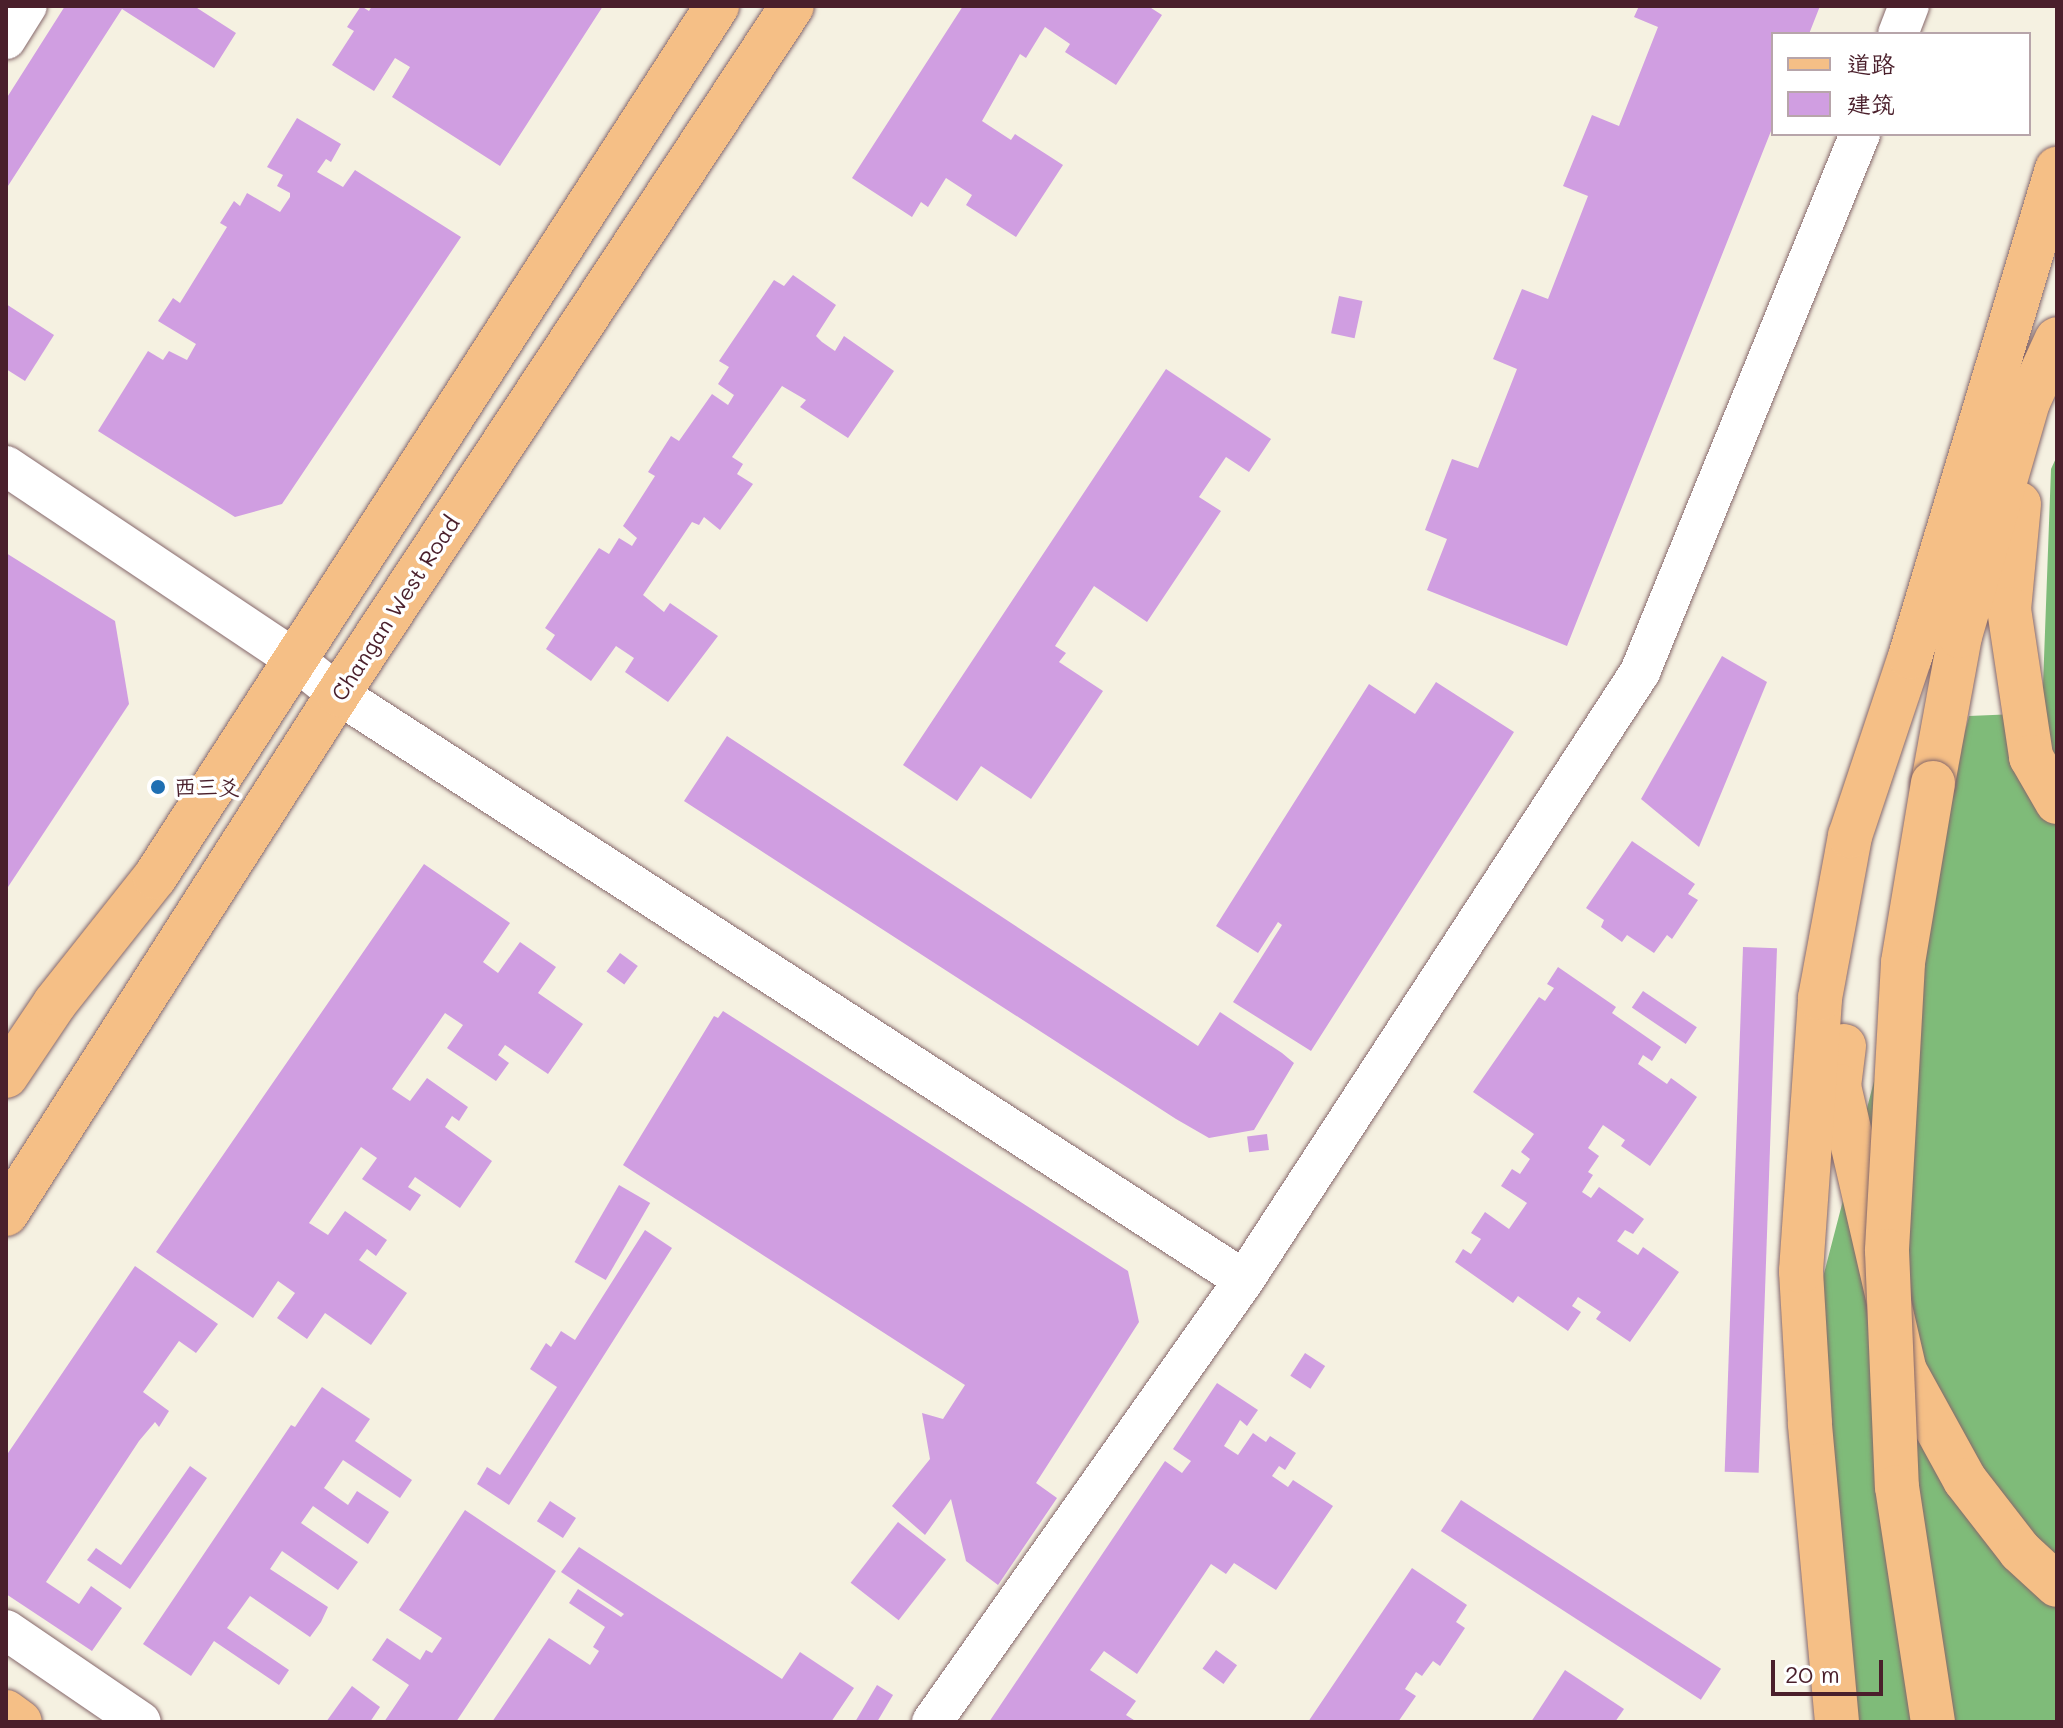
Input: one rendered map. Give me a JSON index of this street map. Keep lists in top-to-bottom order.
{
  "streets": {
    "main road": ["Changan West Road"]
  },
  "places": ["西三爻"],
  "legend": ["道路", "建筑"],
  "scale_bar": "20 m"
}
